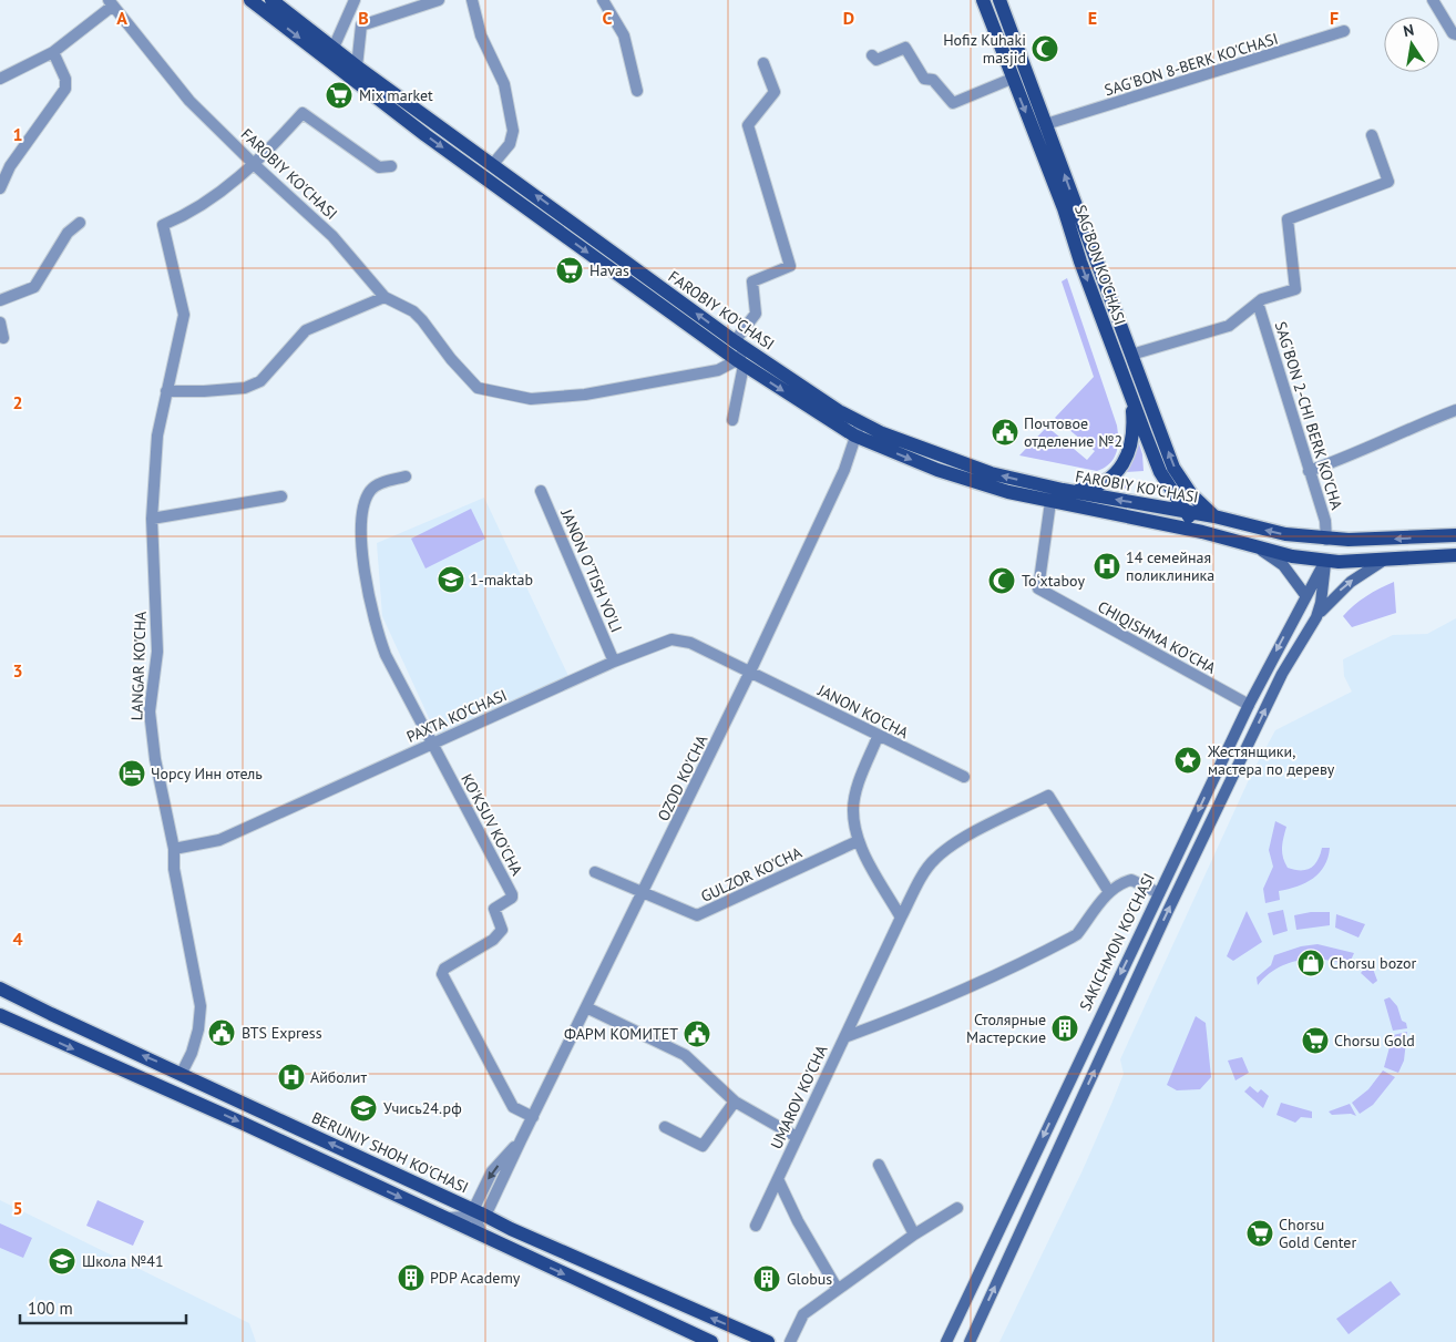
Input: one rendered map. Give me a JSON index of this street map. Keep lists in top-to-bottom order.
{
  "streets": {
    "main road": [
      "FAROBIY KO'CHASI",
      "SAG’BON KO’CHASI",
      "SAKICHMON KO'CHASI",
      "BERUNIY SHOH KO'CHASI"
    ],
    "street": [
      "SAG'BON 8-BERK KO'CHASI",
      "SAG'BON 2-CHI BERK KO'CHA",
      "JANON O'TISH YO'LI",
      "CHIQISHMA KO'CHA",
      "LANGAR KO'CHA",
      "JANON KO'CHA",
      "PAXTA KO‘CHASI",
      "OZOD KO'CHA",
      "KO'KSUV KO'CHA",
      "GULZOR KO'CHA",
      "UMAROV KO'CHA"
    ]
  },
  "crossings": [
    ["SAG'BON 8-BERK KO'CHASI", "SAG’BON KO’CHASI"],
    ["FAROBIY KO'CHASI", "SAG’BON KO’CHASI"],
    ["FAROBIY KO'CHASI", "SAG'BON 2-CHI BERK KO'CHA"],
    ["FAROBIY KO'CHASI", "CHIQISHMA KO'CHA"],
    ["FAROBIY KO'CHASI", "LANGAR KO'CHA"],
    ["FAROBIY KO'CHASI", "OZOD KO'CHA"],
    ["FAROBIY KO'CHASI", "SAKICHMON KO'CHASI"],
    ["SAG'BON 2-CHI BERK KO'CHA", "SAKICHMON KO'CHASI"],
    ["JANON O'TISH YO'LI", "PAXTA KO‘CHASI"],
    ["CHIQISHMA KO'CHA", "SAKICHMON KO'CHASI"],
    ["LANGAR KO'CHA", "PAXTA KO‘CHASI"],
    ["LANGAR KO'CHA", "BERUNIY SHOH KO'CHASI"],
    ["JANON KO'CHA", "PAXTA KO‘CHASI"],
    ["JANON KO'CHA", "OZOD KO'CHA"],
    ["PAXTA KO‘CHASI", "OZOD KO'CHA"],
    ["PAXTA KO‘CHASI", "KO'KSUV KO'CHA"],
    ["OZOD KO'CHA", "KO'KSUV KO'CHA"],
    ["OZOD KO'CHA", "GULZOR KO'CHA"],
    ["OZOD KO'CHA", "BERUNIY SHOH KO'CHASI"]
  ],
  "places": {
    "mosque": ["Hofiz Kuhaki masjid", "Toʻxtaboy"],
    "supermarket": [
      "Mix market",
      "Havas",
      "Chorsu Gold",
      "Chorsu Gold Center"
    ],
    "public building": ["Почтовое отделение №2", "BTS Express", "ФАРМ КОМИТЕТ"],
    "hospital": ["14 семейная поликлиника", "Айболит"],
    "school or university": ["1-maktab", "Учись24.рф", "Школа №41"],
    "place": ["Жестянщики, мастера по дереву"],
    "hotel": ["Чорсу Инн отель"],
    "shop": ["Chorsu bozor"],
    "building": ["Столярные Мастерские", "PDP Academy", "Globus"]
  },
  "scale_bar": "100 m",
  "north": "top",
  "grid": {
    "columns": [
      "A",
      "B",
      "C",
      "D",
      "E",
      "F"
    ],
    "rows": [
      "1",
      "2",
      "3",
      "4",
      "5"
    ]
  }
}
